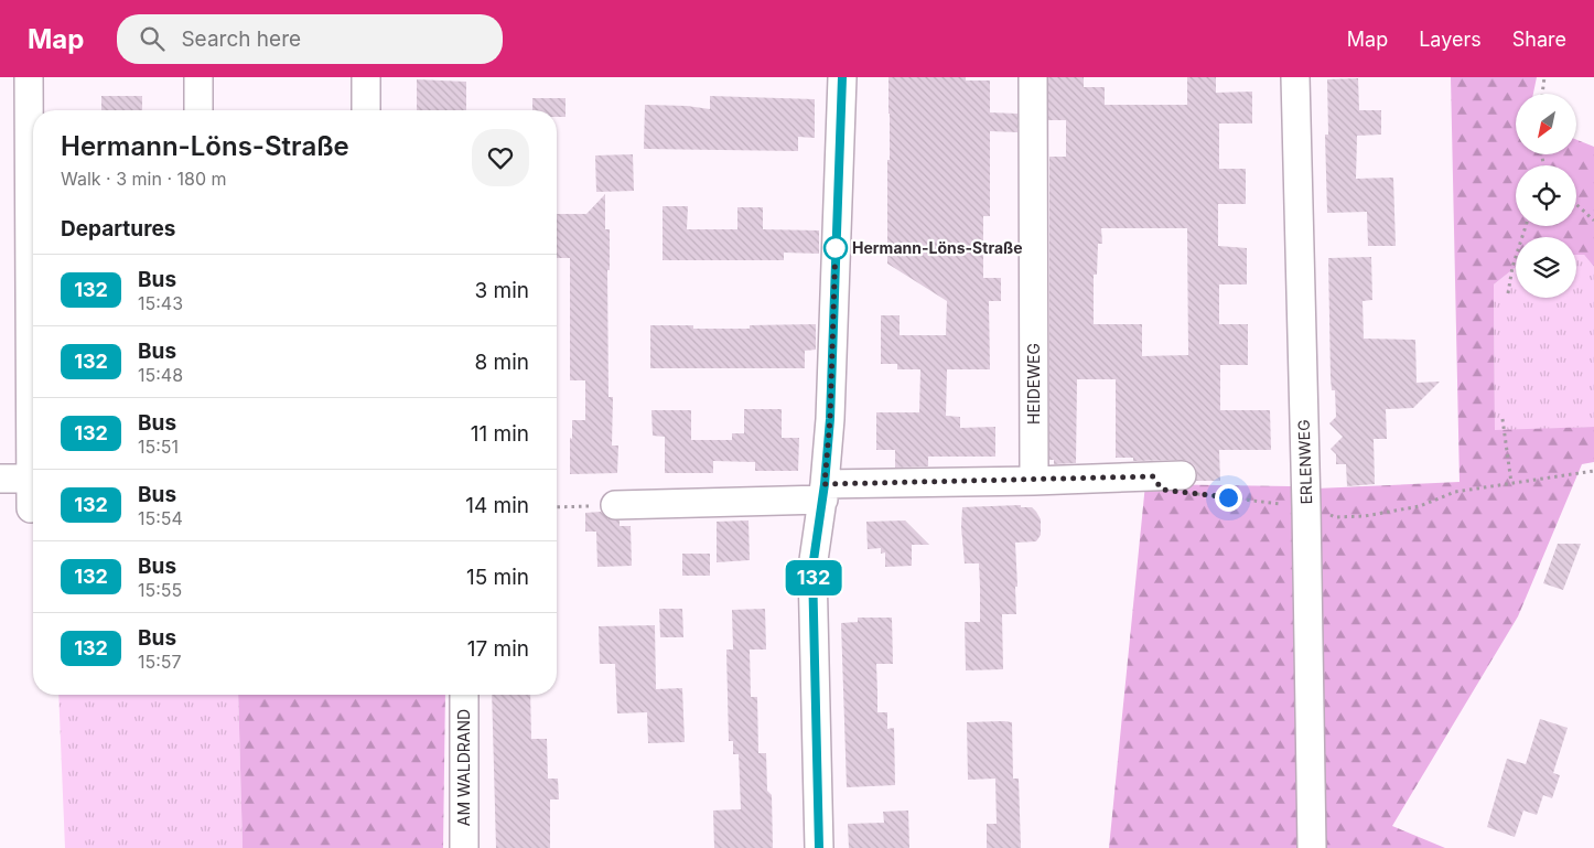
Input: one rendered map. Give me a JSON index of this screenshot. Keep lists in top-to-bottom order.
{
  "streets": {
    "street": ["HEIDEWEG", "ERLENWEG", "AM WALDRAND"]
  },
  "places": ["Hermann-Löns-Straße"],
  "lines": ["bus line 132"],
  "north": "bottom left",
  "page": {
    "header": "Map",
    "search": "Search here",
    "nav": ["Map", "Layers", "Share"],
    "on_map": "132",
    "heading": [
      ["Hermann-Löns-Straße", "Walk · 3 min · 180 m"],
      "Departures"
    ],
    "list": [
      {
        "mark": "132",
        "name": "Bus",
        "note": "15:43",
        "value": "3 min"
      },
      {
        "mark": "132",
        "name": "Bus",
        "note": "15:48",
        "value": "8 min"
      },
      {
        "mark": "132",
        "name": "Bus",
        "note": "15:51",
        "value": "11 min"
      },
      {
        "mark": "132",
        "name": "Bus",
        "note": "15:54",
        "value": "14 min"
      },
      {
        "mark": "132",
        "name": "Bus",
        "note": "15:55",
        "value": "15 min"
      },
      {
        "mark": "132",
        "name": "Bus",
        "note": "15:57",
        "value": "17 min"
      }
    ]
  }
}
